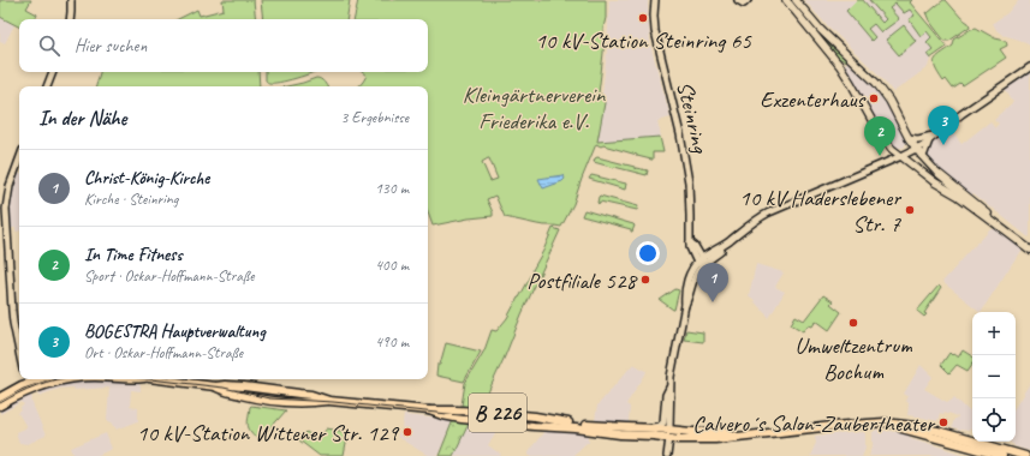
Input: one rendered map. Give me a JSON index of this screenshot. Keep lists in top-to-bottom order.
{
  "streets": {
    "main road": ["B 226"],
    "street": ["Steinring"]
  },
  "parks": ["Kleingärtnerverein Friederika e.V."],
  "places": [
    "10 kV-Station Steinring 65",
    "Exzenterhaus",
    "10 kV Haderslebener Str. 7",
    "Postfiliale 528",
    "Umweltzentrum Bochum",
    "Calvero´s Salon-Zaubertheater",
    "10 kV-Station Wittener Str. 129"
  ],
  "page": {
    "search": "Hier suchen",
    "heading": ["In der Nähe", "3 Ergebnisse"],
    "pins": ["3", "2", "1"],
    "list": [
      {
        "mark": "1",
        "name": "Christ-König-Kirche",
        "note": "Kirche · Steinring",
        "value": "130 m"
      },
      {
        "mark": "2",
        "name": "In Time Fitness",
        "note": "Sport · Oskar-Hoffmann-Straße",
        "value": "400 m"
      },
      {
        "mark": "3",
        "name": "BOGESTRA Hauptverwaltung",
        "note": "Ort · Oskar-Hoffmann-Straße",
        "value": "490 m"
      }
    ],
    "map_buttons": ["+", "−"]
  }
}
